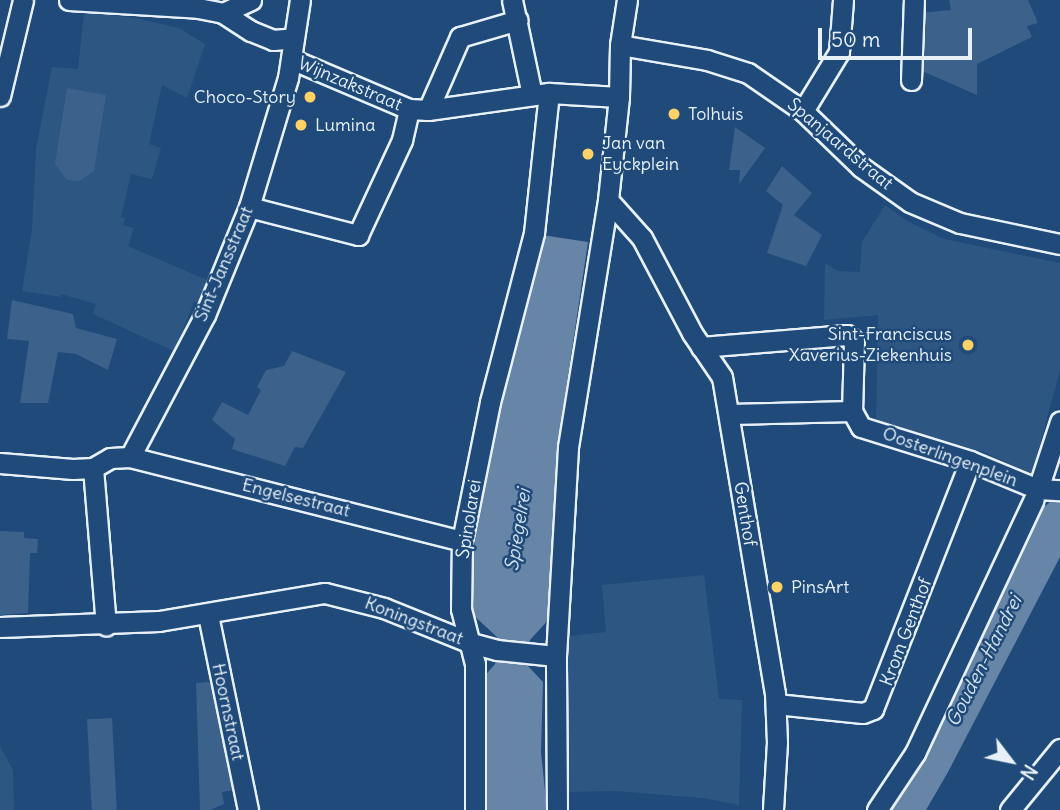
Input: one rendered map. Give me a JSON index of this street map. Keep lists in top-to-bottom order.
{
  "streets": {
    "street": [
      "Wijnzakstraat",
      "Spanjaardstraat",
      "Sint-Jansstraat",
      "Oosterlingenplein",
      "Engelsestraat",
      "Genthof",
      "Spinolarei",
      "Koningstraat",
      "Krom Genthof",
      "Hoornstraat"
    ]
  },
  "crossings": [
    ["Wijnzakstraat", "Sint-Jansstraat"],
    ["Sint-Jansstraat", "Engelsestraat"],
    ["Oosterlingenplein", "Krom Genthof"],
    ["Engelsestraat", "Spinolarei"],
    ["Genthof", "Krom Genthof"],
    ["Spinolarei", "Koningstraat"],
    ["Koningstraat", "Hoornstraat"]
  ],
  "water": ["Spiegelrei", "Gouden-Handrei"],
  "places": [
    "Choco-Story",
    "Tolhuis",
    "Lumina",
    "Jan van Eyckplein",
    "Sint-Franciscus Xaverius-Ziekenhuis",
    "PinsArt"
  ],
  "scale_bar": "50 m",
  "north": "bottom right"
}
